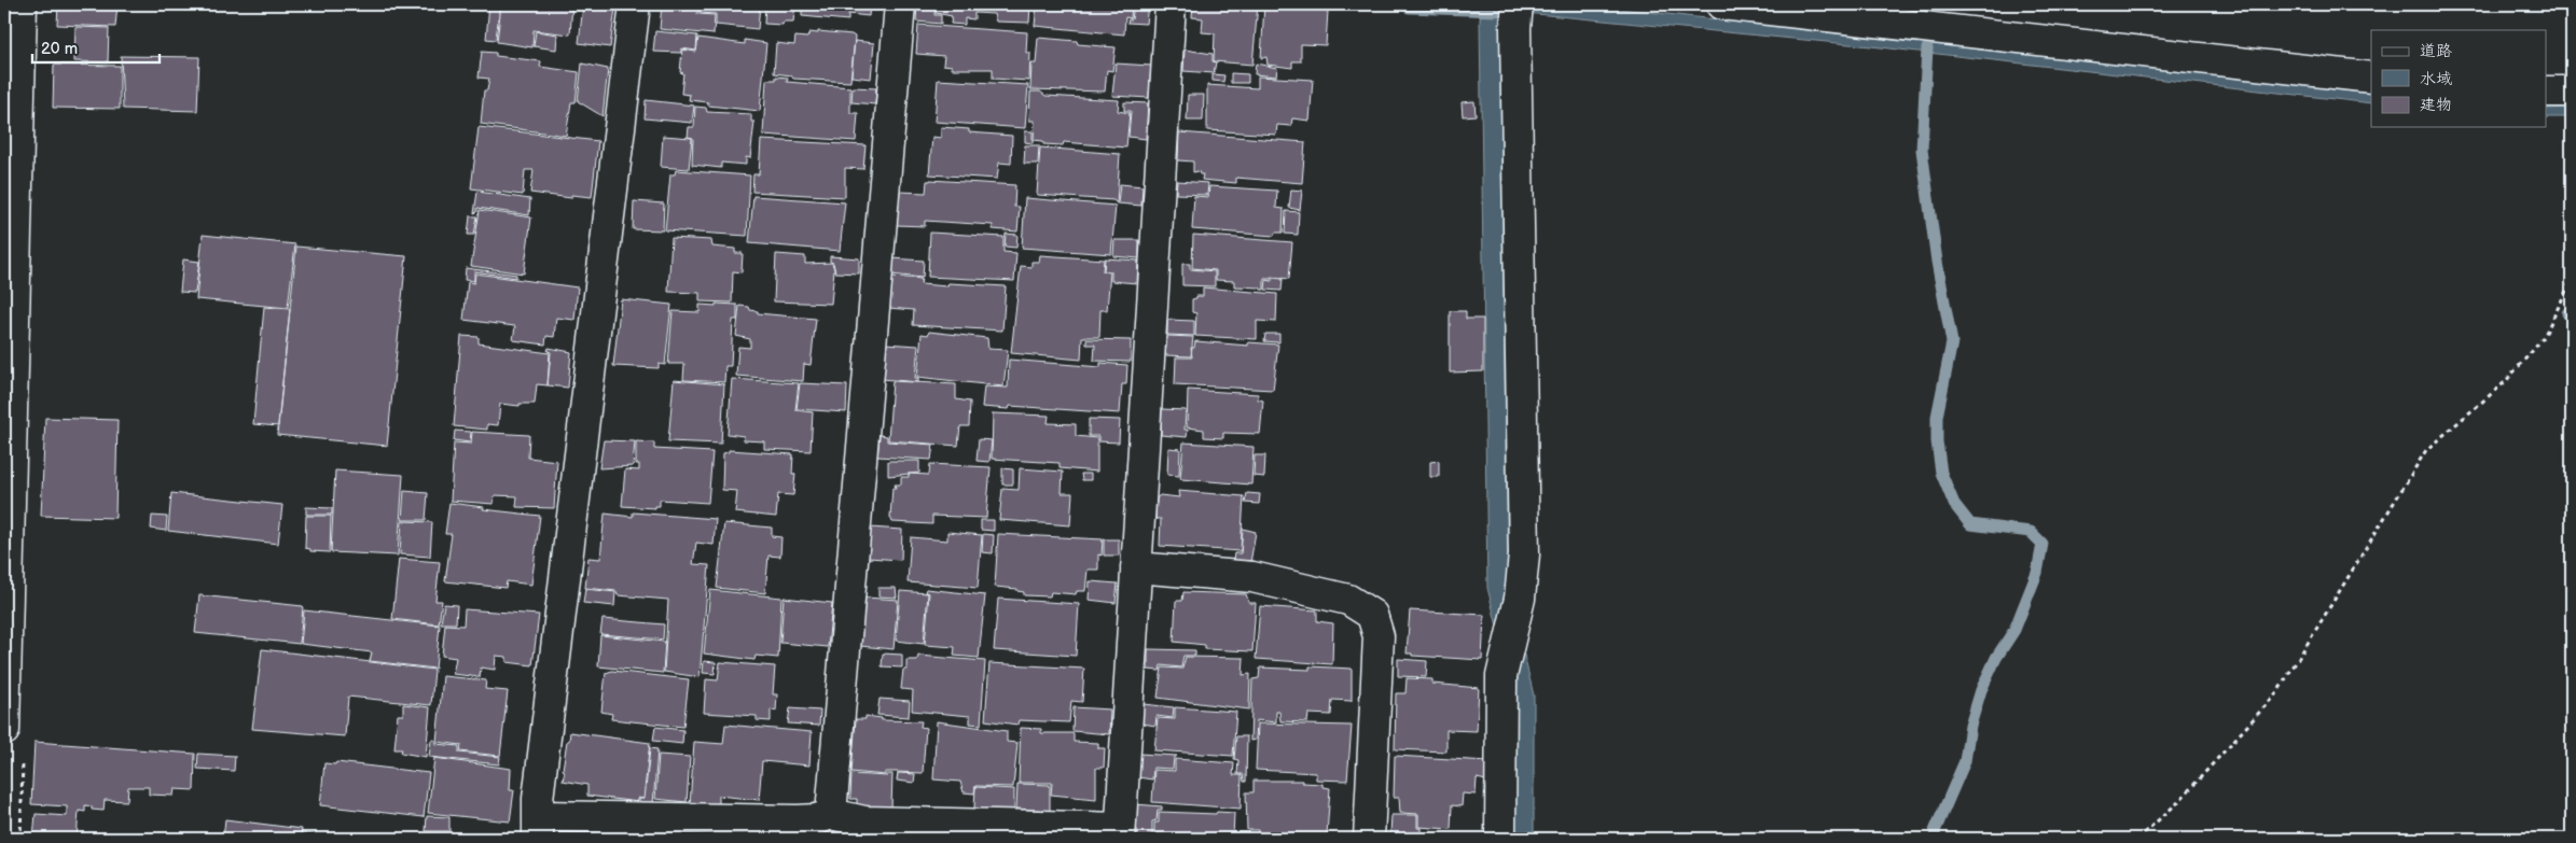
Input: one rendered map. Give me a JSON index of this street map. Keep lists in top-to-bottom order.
{
  "legend": ["道路", "水域", "建物"],
  "scale_bar": "20 m"
}
